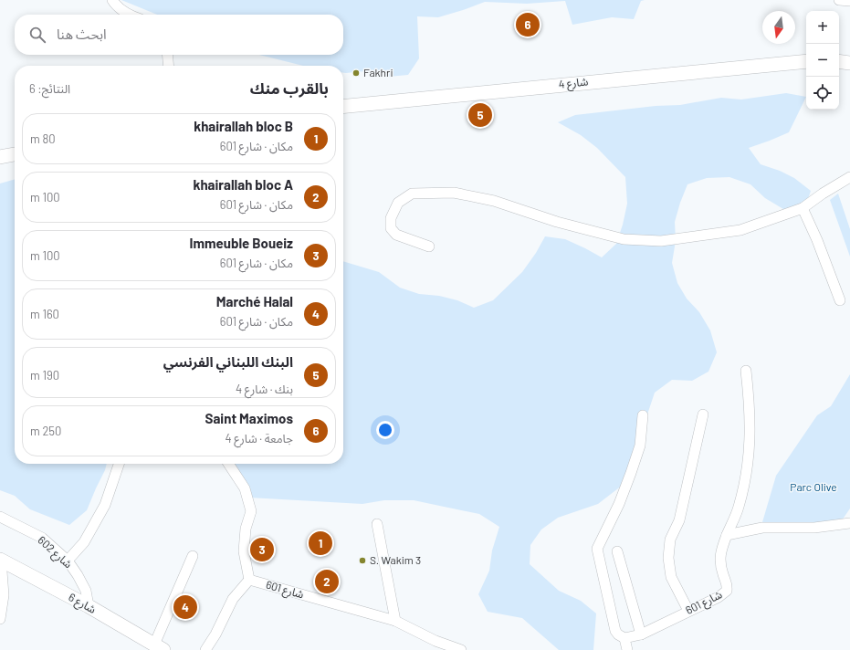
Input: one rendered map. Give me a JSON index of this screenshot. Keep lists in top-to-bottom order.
{
  "streets": {
    "main road": ["شارع 4", "شارع 6"],
    "street": ["شارع 602", "شارع 601"]
  },
  "crossings": [
    ["شارع 602", "شارع 6"]
  ],
  "parks": ["Parc Olive"],
  "places": ["Fakhri", "S. Wakim 3"],
  "north": "bottom",
  "page": {
    "map_buttons": ["+", "−"],
    "pins": [
      "6",
      "5",
      "1",
      "3",
      "2",
      "4"
    ],
    "search": "ابحث هنا",
    "heading": ["بالقرب منك", "النتائج: 6"],
    "list": [
      {
        "mark": "1",
        "name": "khairallah bloc B",
        "note": "مكان · شارع 601",
        "value": "80 m"
      },
      {
        "mark": "2",
        "name": "khairallah bloc A",
        "note": "مكان · شارع 601",
        "value": "100 m"
      },
      {
        "mark": "3",
        "name": "Immeuble Boueiz",
        "note": "مكان · شارع 601",
        "value": "100 m"
      },
      {
        "mark": "4",
        "name": "Marché Halal",
        "note": "مكان · شارع 601",
        "value": "160 m"
      },
      {
        "mark": "5",
        "name": "البنك اللبناني الفرنسي",
        "note": "بنك · شارع 4",
        "value": "190 m"
      },
      {
        "mark": "6",
        "name": "Saint Maximos",
        "note": "جامعة · شارع 4",
        "value": "250 m"
      }
    ]
  }
}
